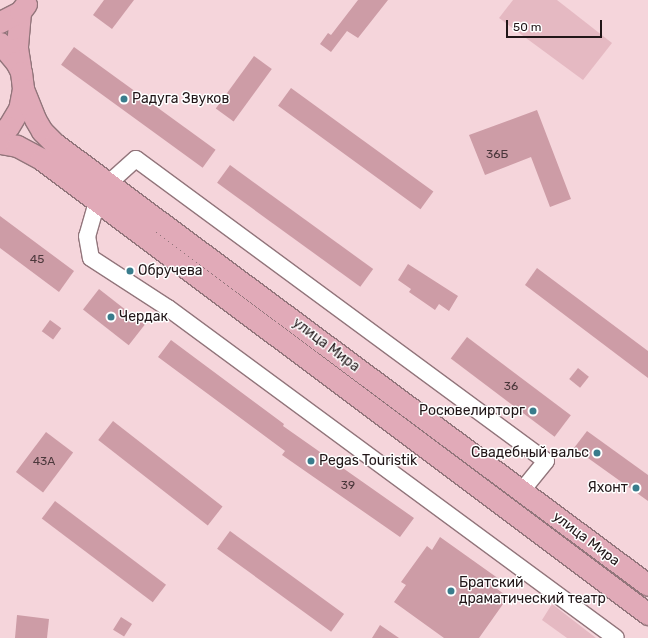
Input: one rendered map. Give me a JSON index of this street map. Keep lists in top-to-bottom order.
{
  "streets": {
    "main road": ["улица Мира"]
  },
  "places": [
    "Радуга Звуков",
    "Обручева",
    "Чердак",
    "Росювелирторг",
    "Свадебный вальс",
    "Pegas Touristik",
    "Яхонт",
    "Братский драматический театр"
  ],
  "house_numbers": [
    "36Б",
    "45",
    "36",
    "43А",
    "39"
  ],
  "scale_bar": "50 m"
}
